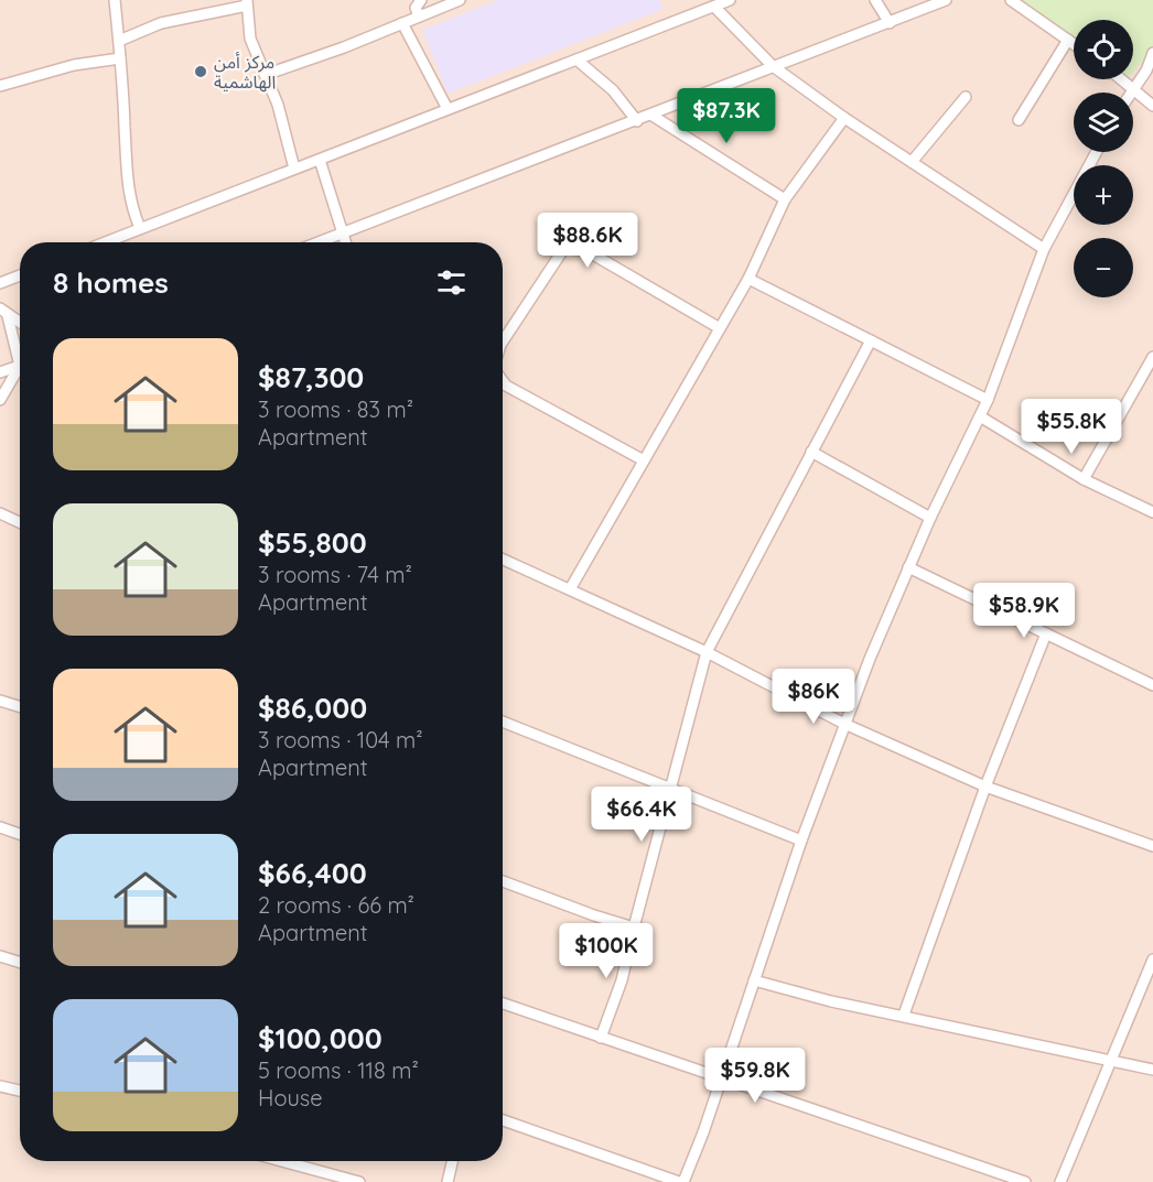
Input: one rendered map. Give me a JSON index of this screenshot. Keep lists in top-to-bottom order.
{
  "places": ["مركز أمن الهاشمية"],
  "page": {
    "map_buttons": ["+", "−"],
    "price": [
      "$87.3K",
      "$88.6K",
      "$55.8K",
      "$58.9K",
      "$86K",
      "$66.4K",
      "$100K",
      "$59.8K"
    ],
    "heading": "8 homes",
    "list": [
      {
        "name": "$87,300",
        "note": "3 rooms · 83 m² · Apartment"
      },
      {
        "name": "$55,800",
        "note": "3 rooms · 74 m² · Apartment"
      },
      {
        "name": "$86,000",
        "note": "3 rooms · 104 m² · Apartment"
      },
      {
        "name": "$66,400",
        "note": "2 rooms · 66 m² · Apartment"
      },
      {
        "name": "$100,000",
        "note": "5 rooms · 118 m² · House"
      }
    ]
  }
}
